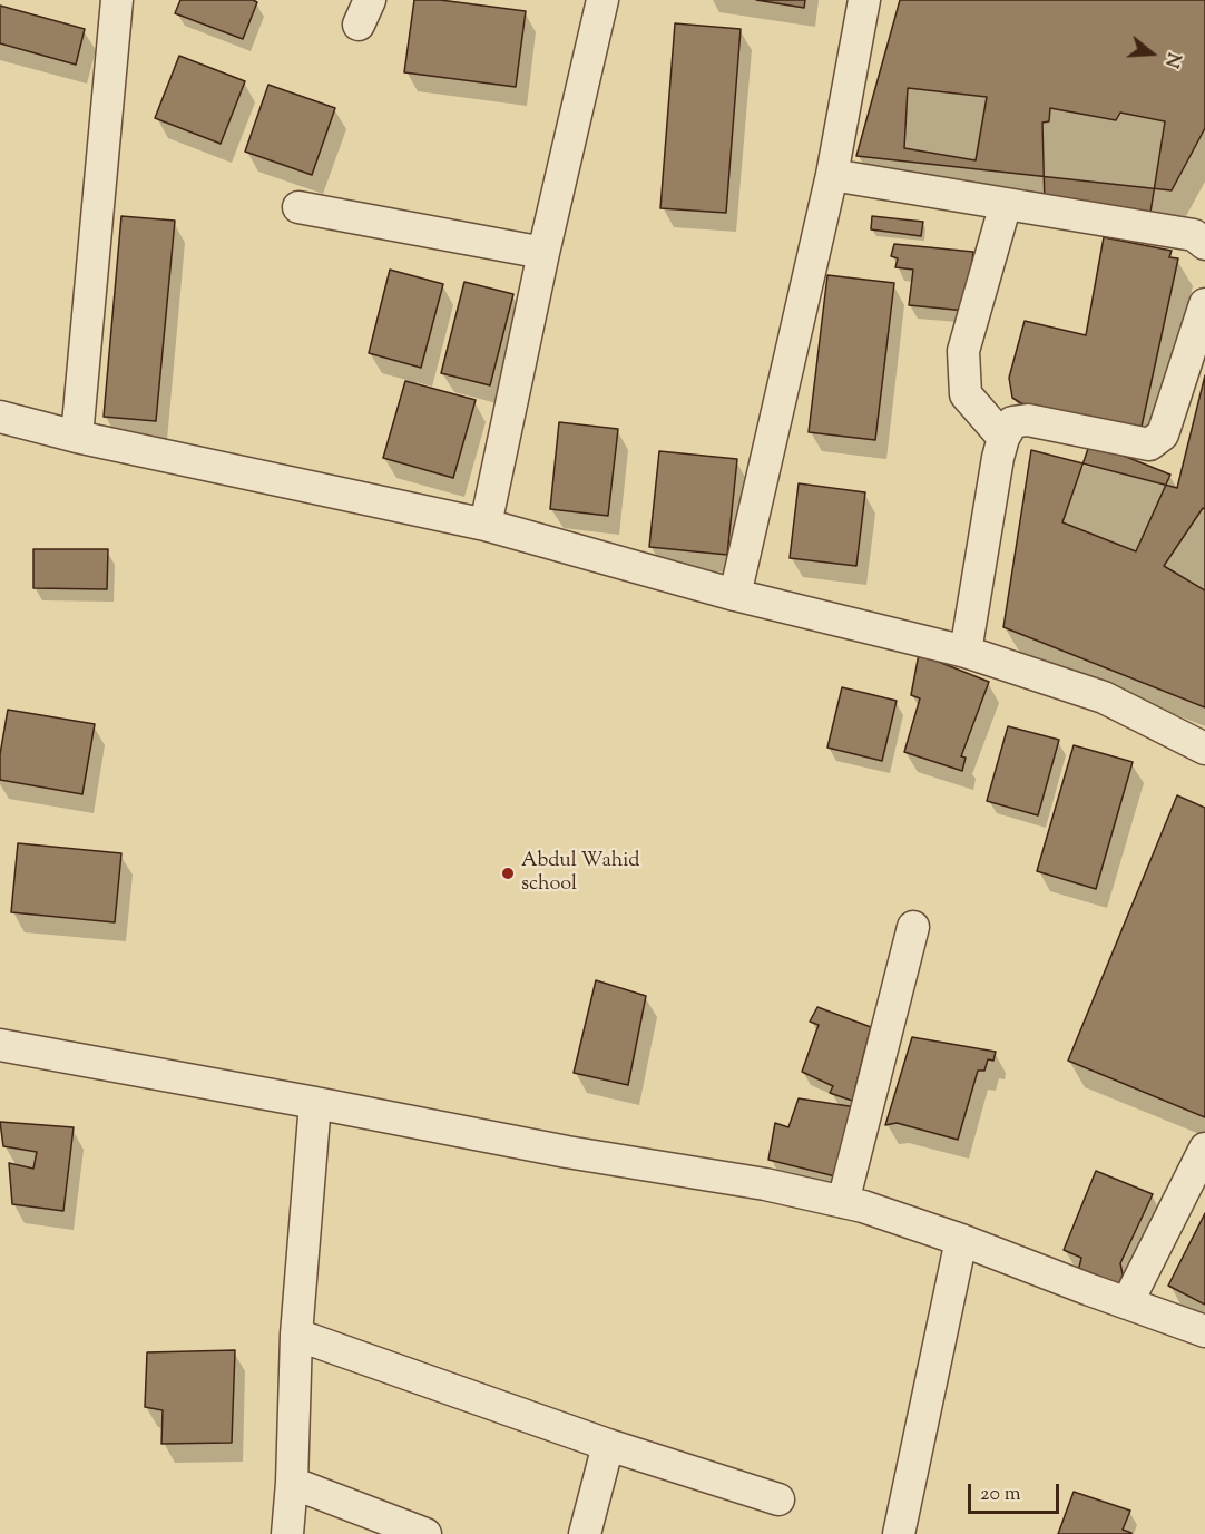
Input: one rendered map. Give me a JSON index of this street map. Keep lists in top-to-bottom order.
{
  "places": ["Abdul Wahid school"],
  "scale_bar": "20 m",
  "north": "right"
}
